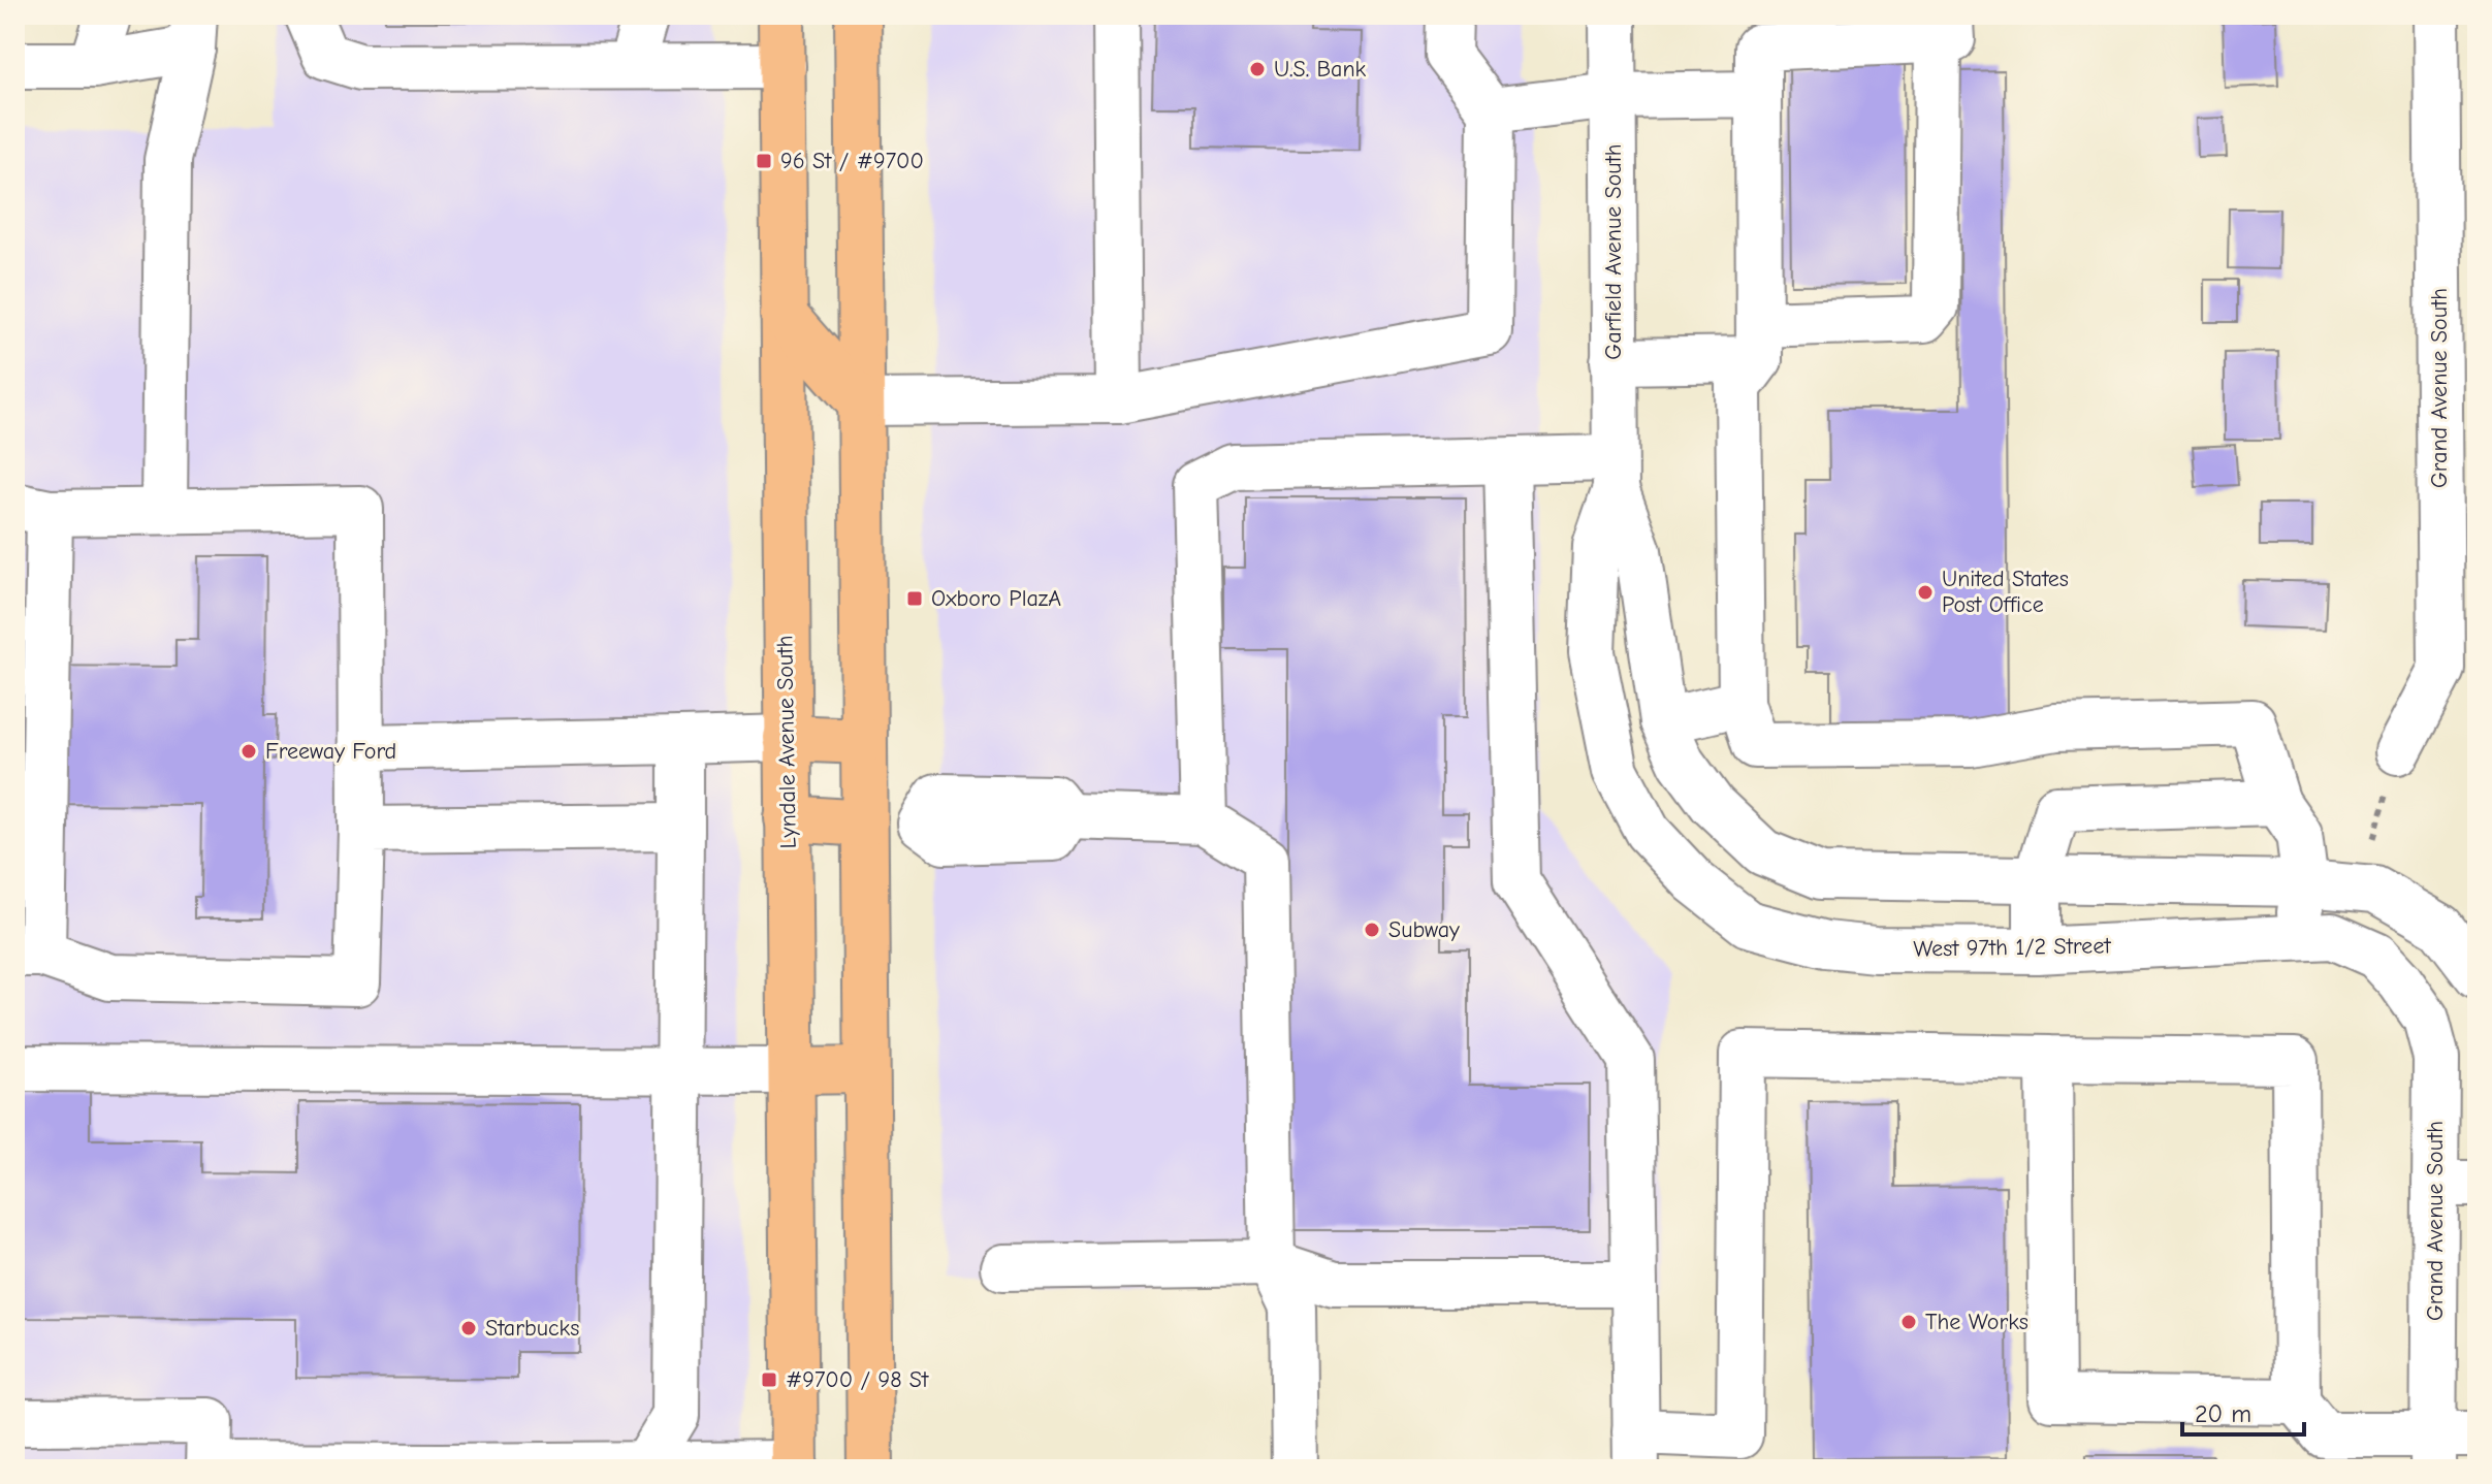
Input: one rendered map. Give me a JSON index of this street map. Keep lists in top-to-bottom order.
{
  "streets": {
    "main road": ["Lyndale Avenue South"],
    "street": ["Garfield Avenue South", "Grand Avenue South", "West 97th 1/2 Street"]
  },
  "crossings": [
    ["Garfield Avenue South", "West 97th 1/2 Street"],
    ["Grand Avenue South", "West 97th 1/2 Street"]
  ],
  "places": {
    "other": [
      "U.S. Bank",
      "United States Post Office",
      "Freeway Ford",
      "Subway",
      "The Works",
      "Starbucks"
    ],
    "transit": ["96 St / #9700", "Oxboro PlazA", "#9700 / 98 St"]
  },
  "scale_bar": "20 m"
}
